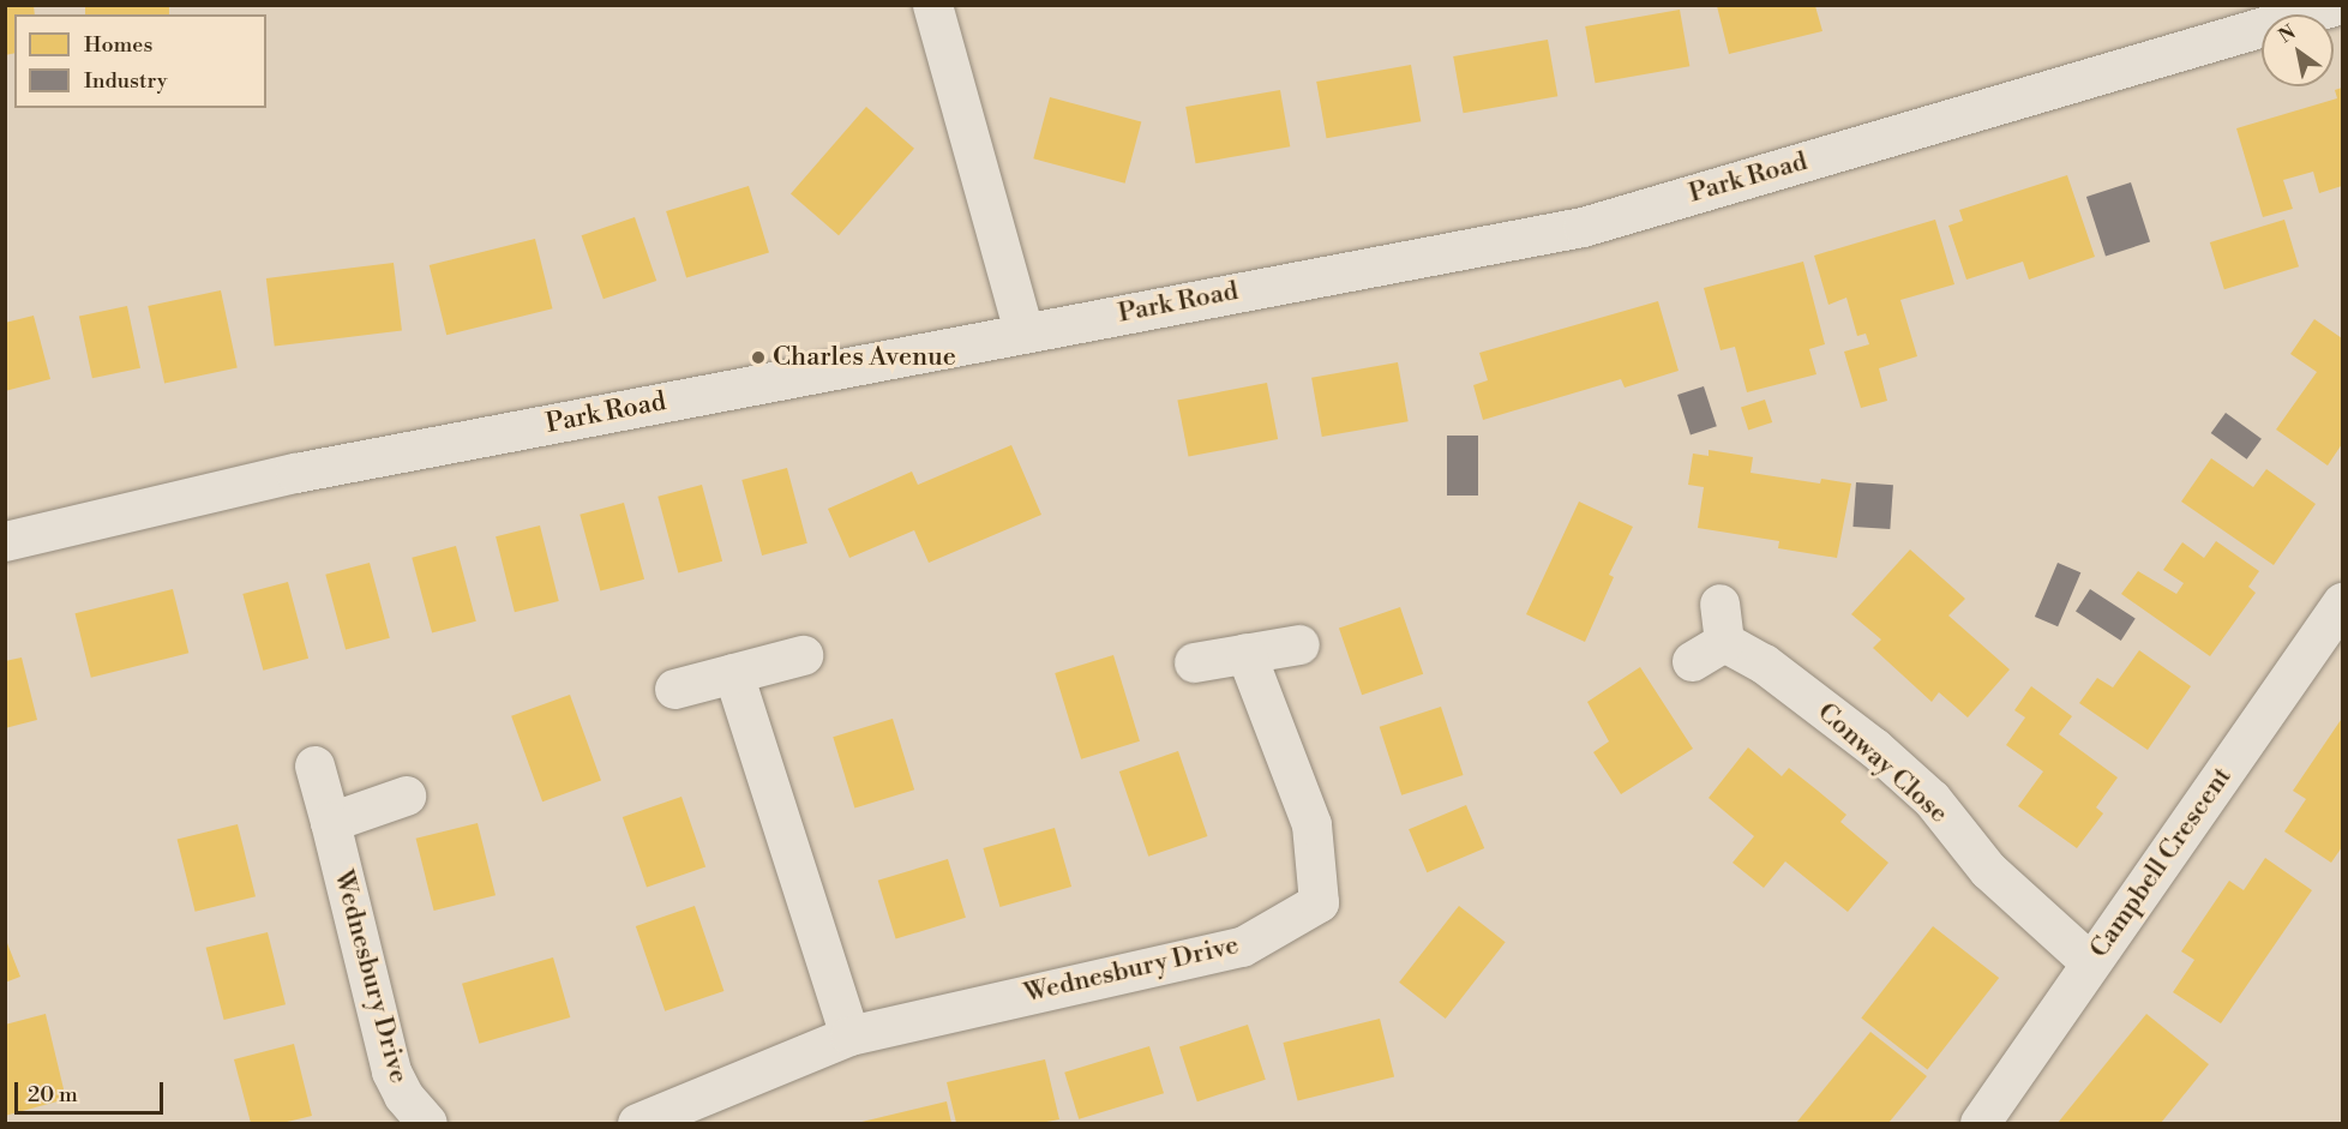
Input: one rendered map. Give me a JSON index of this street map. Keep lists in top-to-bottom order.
{
  "streets": {
    "street": [
      "Park Road",
      "Conway Close",
      "Campbell Crescent",
      "Wednesbury Drive"
    ]
  },
  "crossings": [
    ["Conway Close", "Campbell Crescent"]
  ],
  "places": ["Charles Avenue"],
  "legend": ["Homes", "Industry"],
  "scale_bar": "20 m",
  "north": "top left"
}
